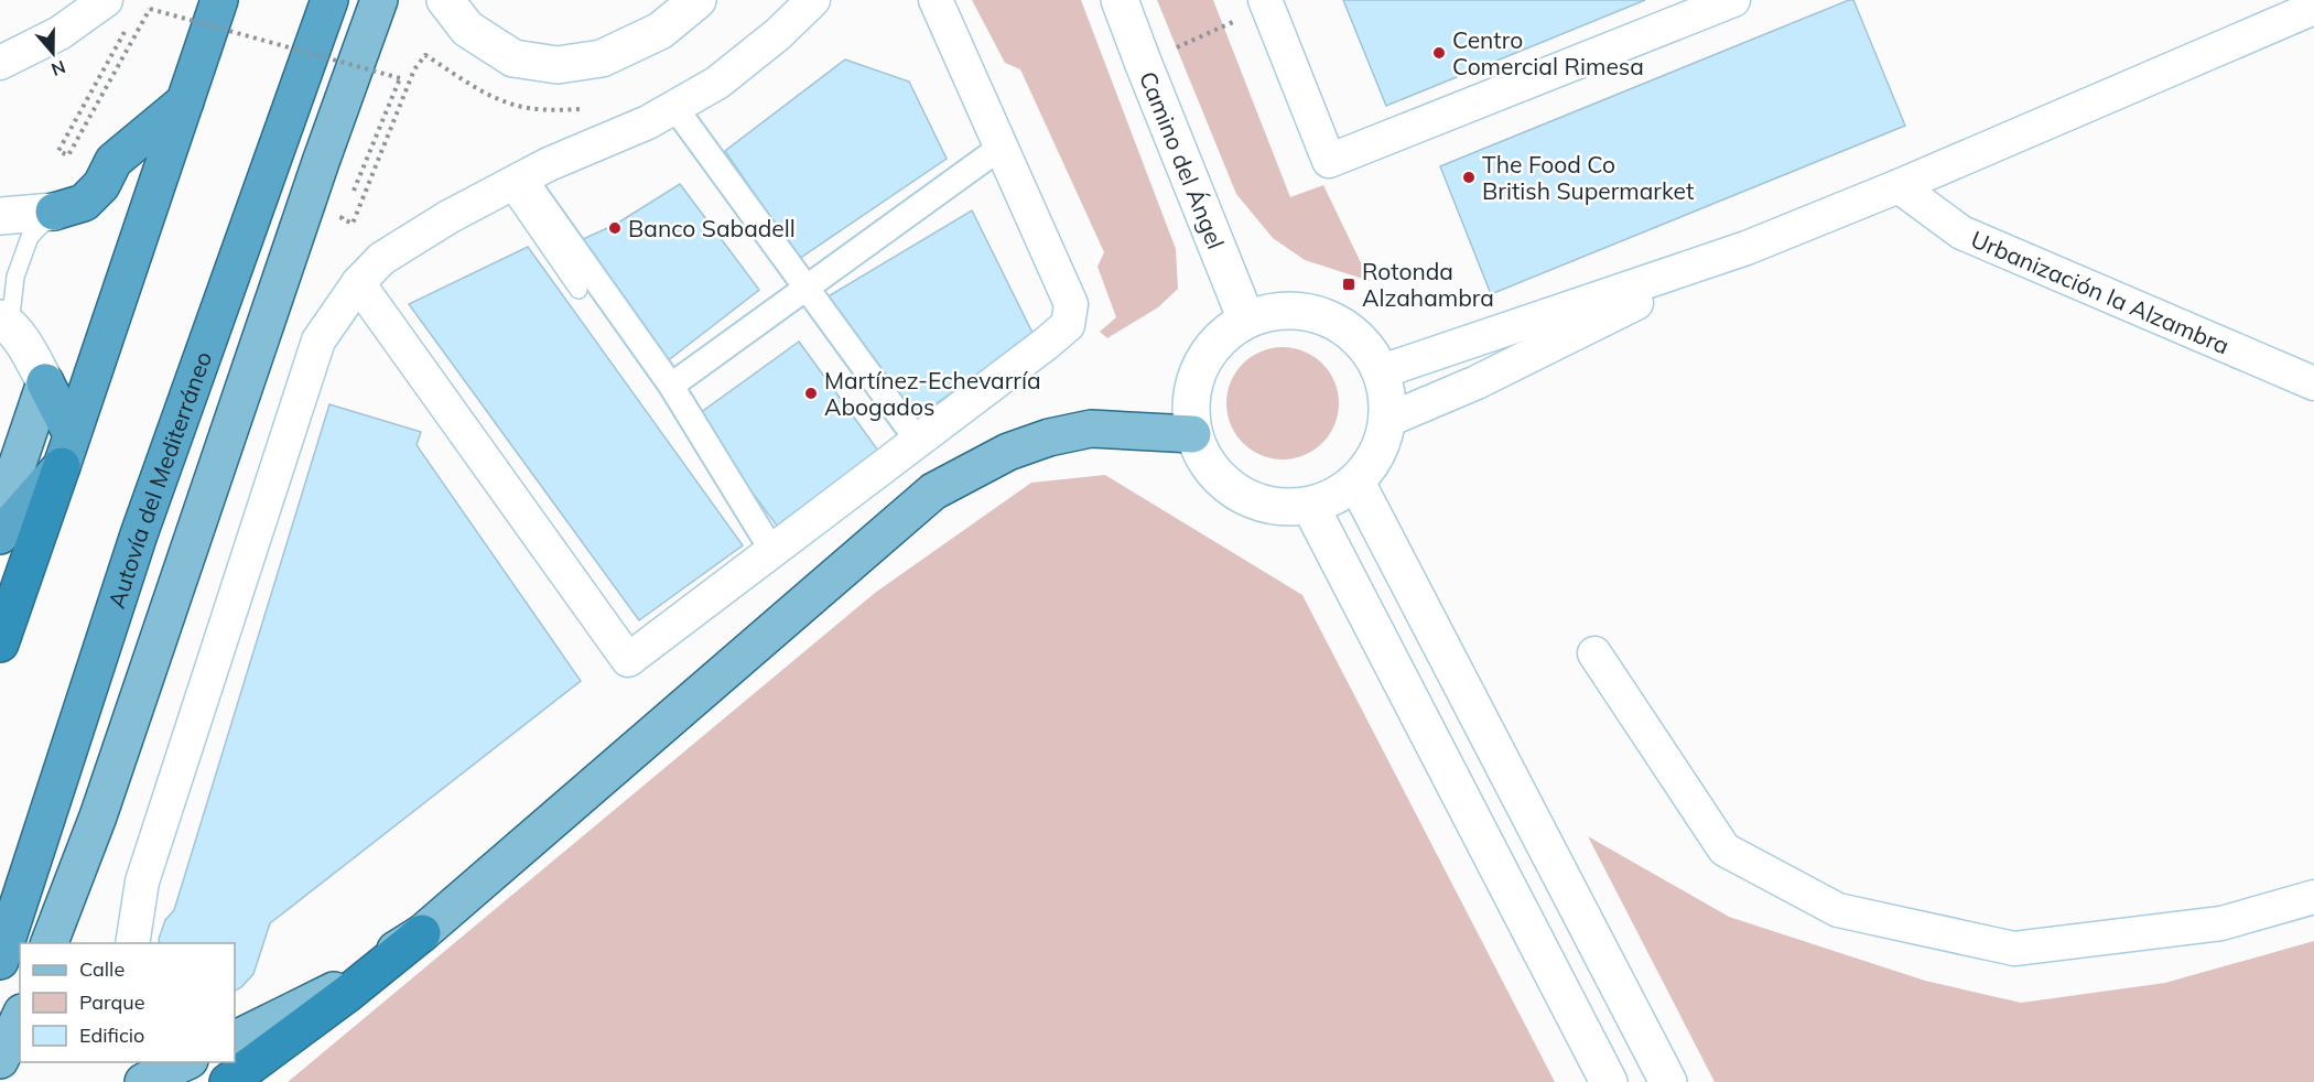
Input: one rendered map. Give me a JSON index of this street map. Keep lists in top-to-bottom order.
{
  "streets": {
    "highway": ["Autovía del Mediterráneo"],
    "street": ["Camino del Ángel", "Urbanización la Alzambra"]
  },
  "places": {
    "other": [
      "Centro Comercial Rimesa",
      "The Food Co British Supermarket",
      "Banco Sabadell",
      "Martínez-Echevarría Abogados"
    ],
    "transit": ["Rotonda Alzahambra"]
  },
  "legend": ["Calle", "Parque", "Edificio"],
  "north": "bottom"
}
